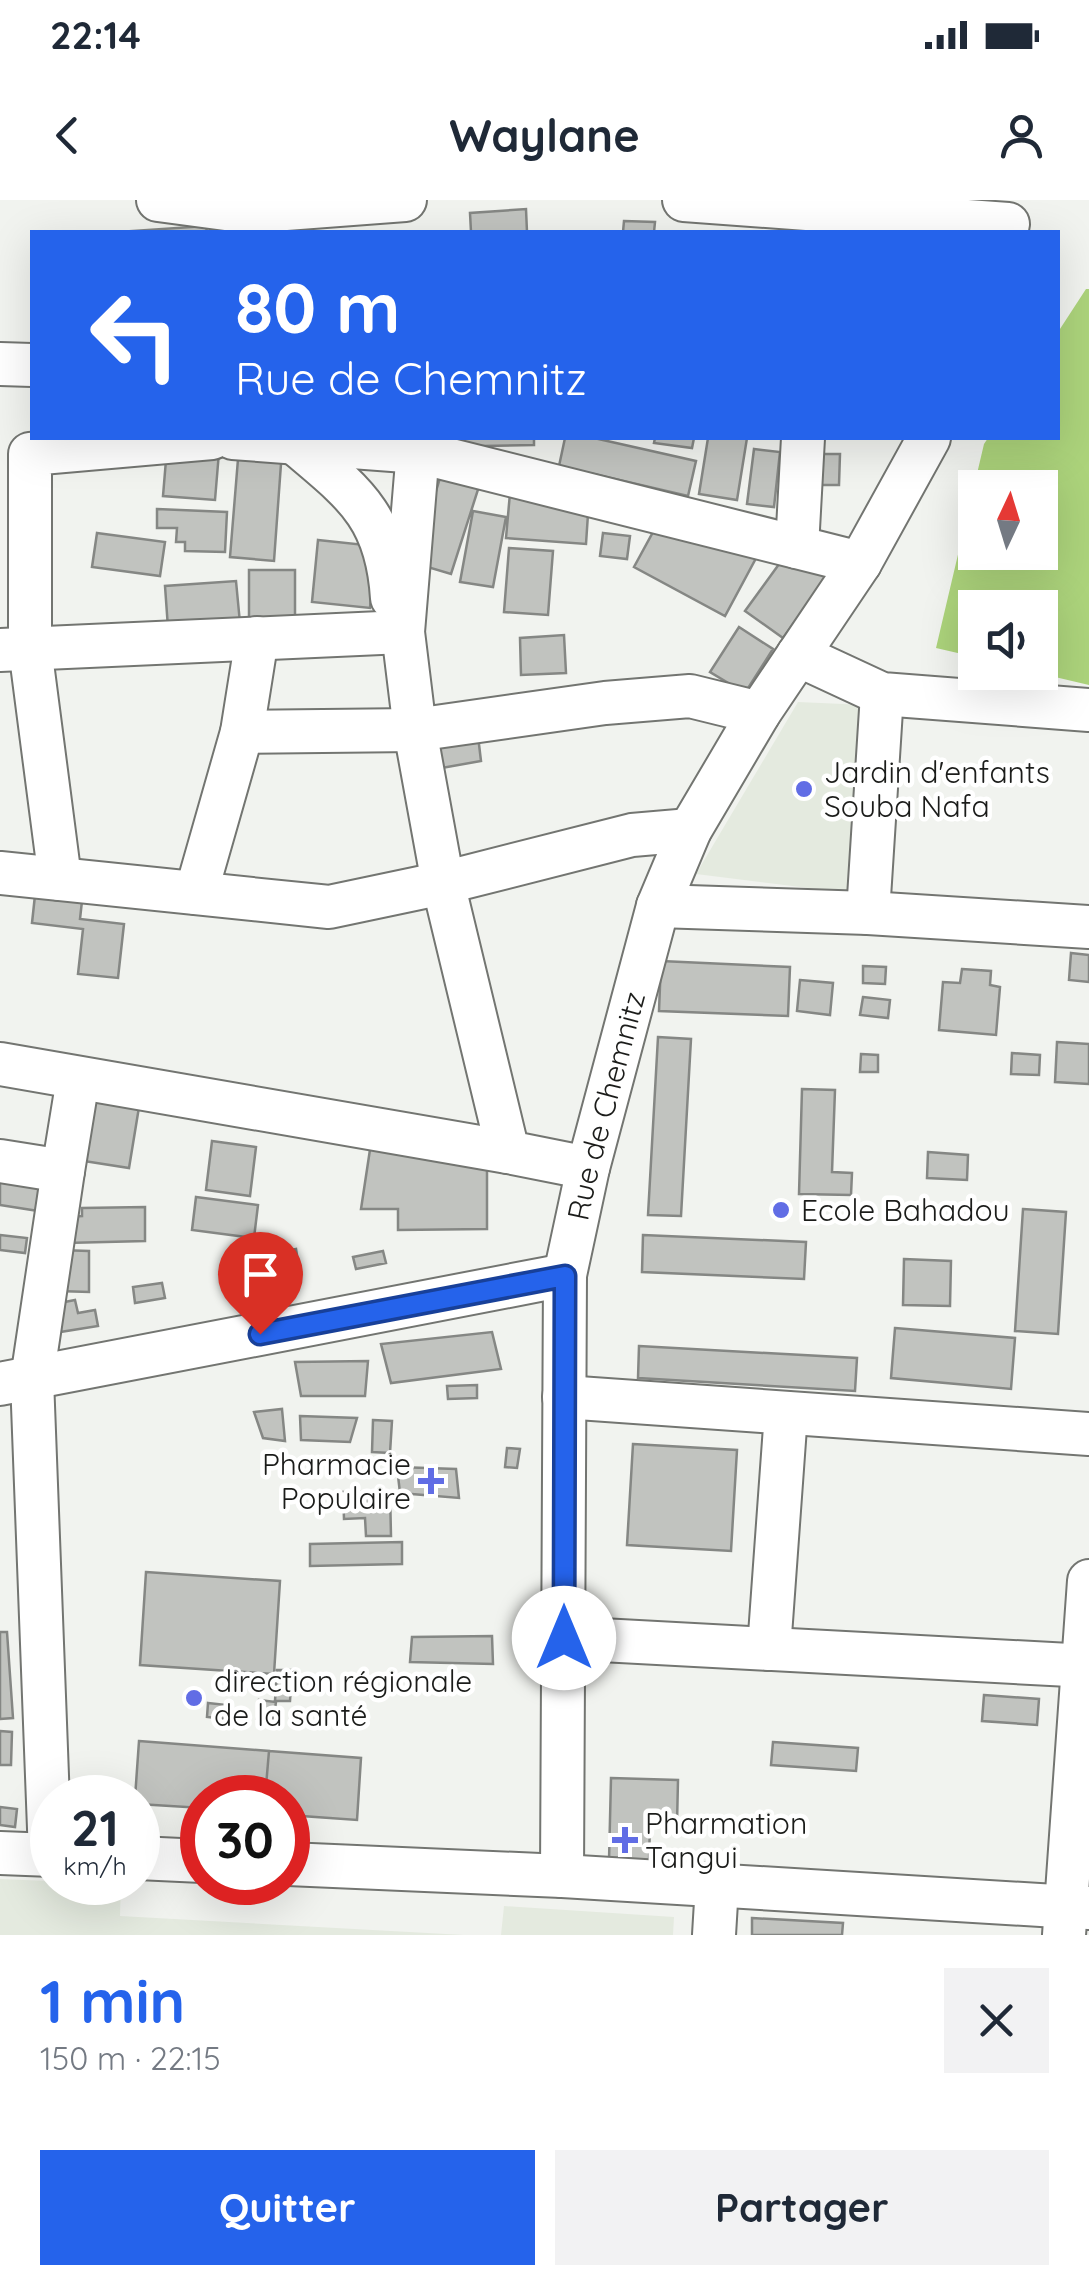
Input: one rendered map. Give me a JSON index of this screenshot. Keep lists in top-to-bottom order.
{
  "streets": {
    "street": ["Rue de Chemnitz"]
  },
  "places": {
    "other": ["Jardin d'enfants Souba Nafa", "Ecole Bahadou", "direction régionale de la santé"],
    "health": ["Pharmacie Populaire", "Pharmation Tangui"]
  },
  "north": "top",
  "page": {
    "status": "22:14",
    "header": "Waylane",
    "turn": ["80 m", "Rue de Chemnitz"],
    "speed": "21 km/h",
    "limit": "30",
    "heading": ["1 min", "150 m · 22:15"],
    "buttons": ["Quitter", "Partager"]
  }
}
